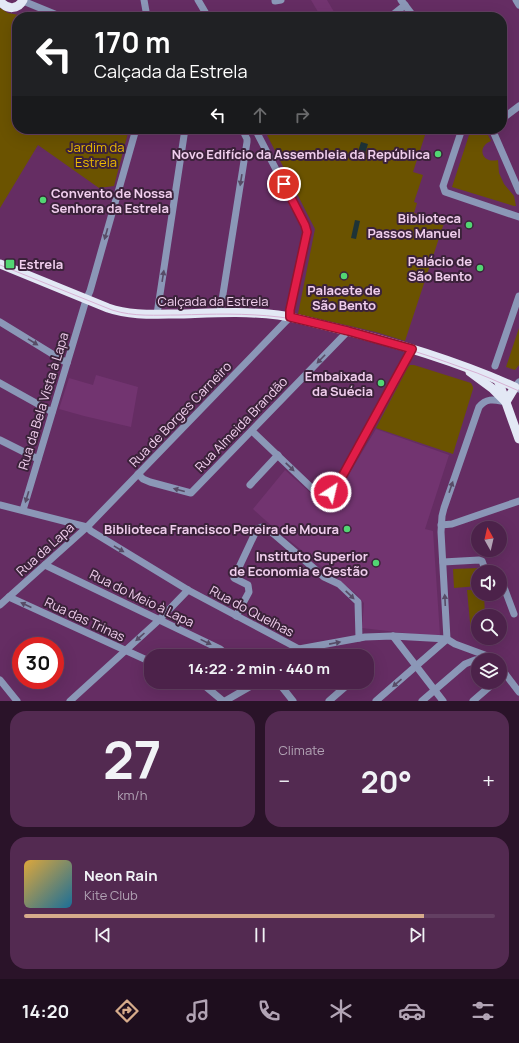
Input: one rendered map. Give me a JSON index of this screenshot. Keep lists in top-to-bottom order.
{
  "streets": {
    "main road": ["Calçada da Estrela"],
    "street": [
      "Rua da Bela Vista à Lapa",
      "Rua de Borges Carneiro",
      "Rua Almeida Brandão",
      "Rua da Lapa",
      "Rua do Meio à Lapa",
      "Rua do Quelhas",
      "Rua das Trinas"
    ]
  },
  "crossings": [
    ["Calçada da Estrela", "Rua da Bela Vista à Lapa"],
    ["Calçada da Estrela", "Rua de Borges Carneiro"],
    ["Calçada da Estrela", "Rua Almeida Brandão"],
    ["Rua de Borges Carneiro", "Rua Almeida Brandão"],
    ["Rua de Borges Carneiro", "Rua da Lapa"],
    ["Rua de Borges Carneiro", "Rua do Quelhas"],
    ["Rua da Lapa", "Rua do Meio à Lapa"],
    ["Rua da Lapa", "Rua do Quelhas"],
    ["Rua da Lapa", "Rua das Trinas"]
  ],
  "one_way": ["Rua Almeida Brandão", "Rua do Quelhas", "Rua das Trinas"],
  "parks": ["Jardim da Estrela"],
  "places": {
    "other": [
      "Novo Edifício da Assembleia da República",
      "Convento de Nossa Senhora da Estrela",
      "Biblioteca Passos Manuel",
      "Palácio de São Bento",
      "Palacete de São Bento",
      "Embaixada da Suécia",
      "Biblioteca Francisco Pereira de Moura",
      "Instituto Superior de Economia e Gestão"
    ],
    "transit": ["Estrela"]
  },
  "north": "top",
  "page": {
    "turn": ["170 m", "Calçada da Estrela"],
    "limit": "30",
    "trip": "14:22 · 2 min · 440 m",
    "tile": [
      ["27", "km/h"],
      "Climate"
    ],
    "heat": ["−", "20°", "+"],
    "song": ["Neon Rain", "Kite Club"],
    "tabs": "14:20"
  }
}
